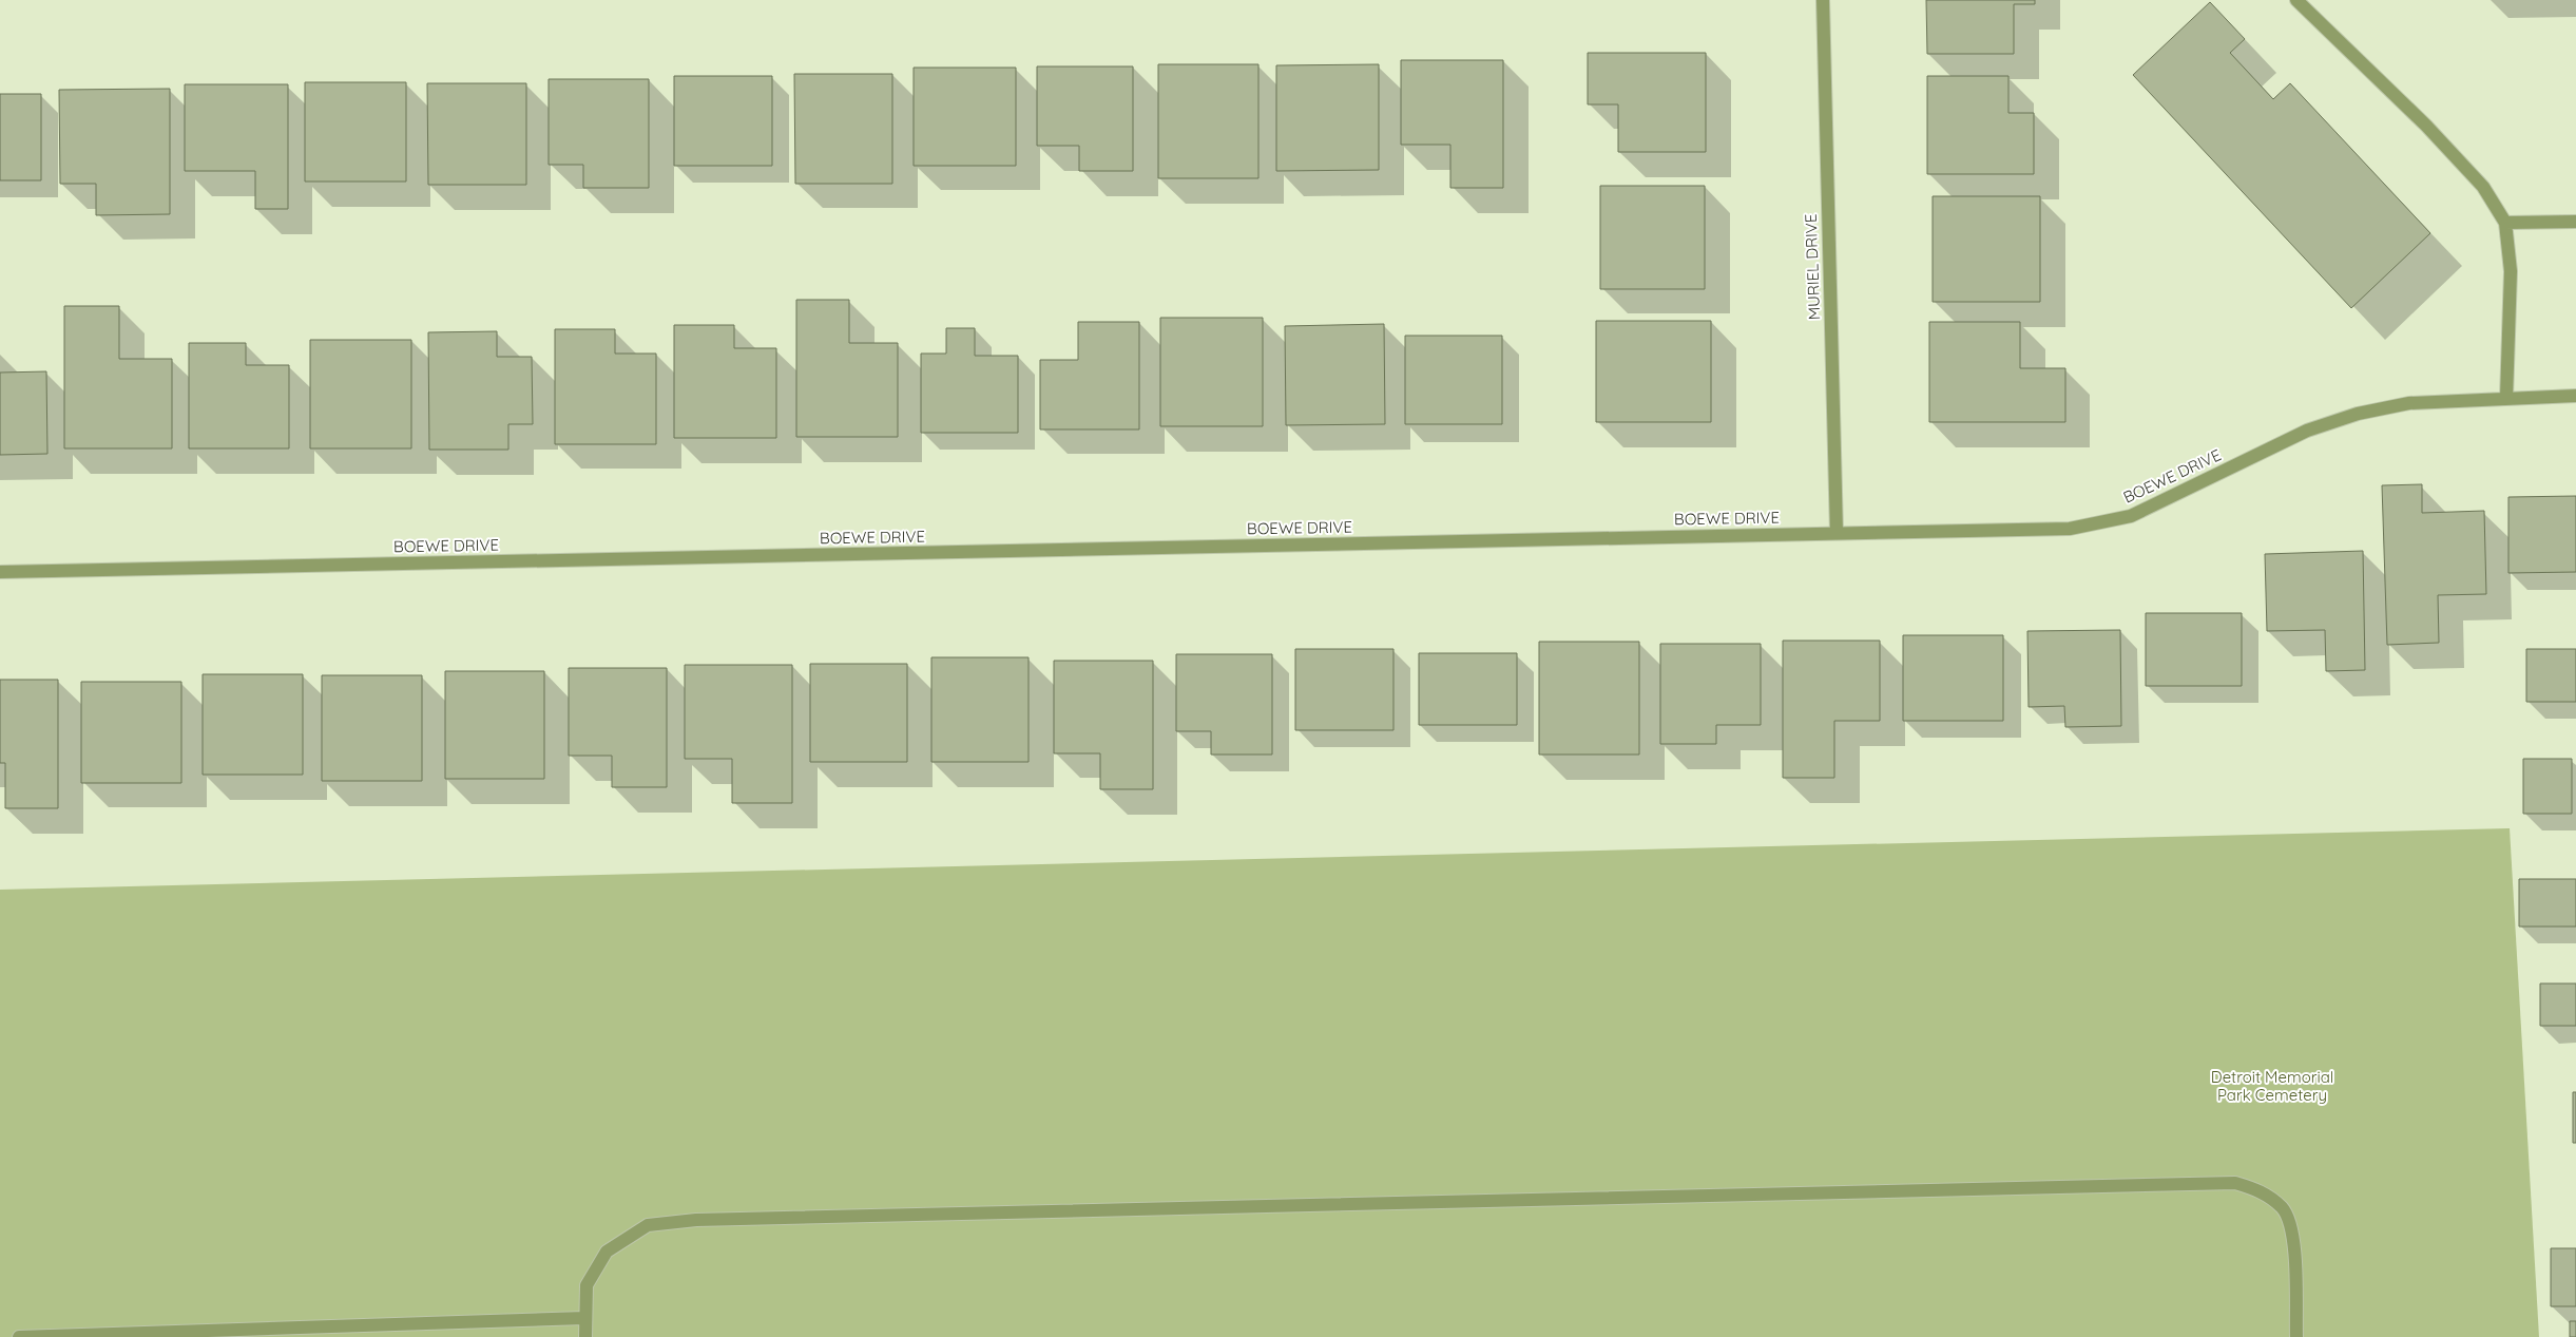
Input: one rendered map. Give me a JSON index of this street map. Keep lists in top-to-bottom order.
{
  "streets": {
    "street": ["MURIEL DRIVE", "BOEWE DRIVE"]
  },
  "crossings": [
    ["MURIEL DRIVE", "BOEWE DRIVE"]
  ],
  "parks": ["Detroit Memorial Park Cemetery"]
}
